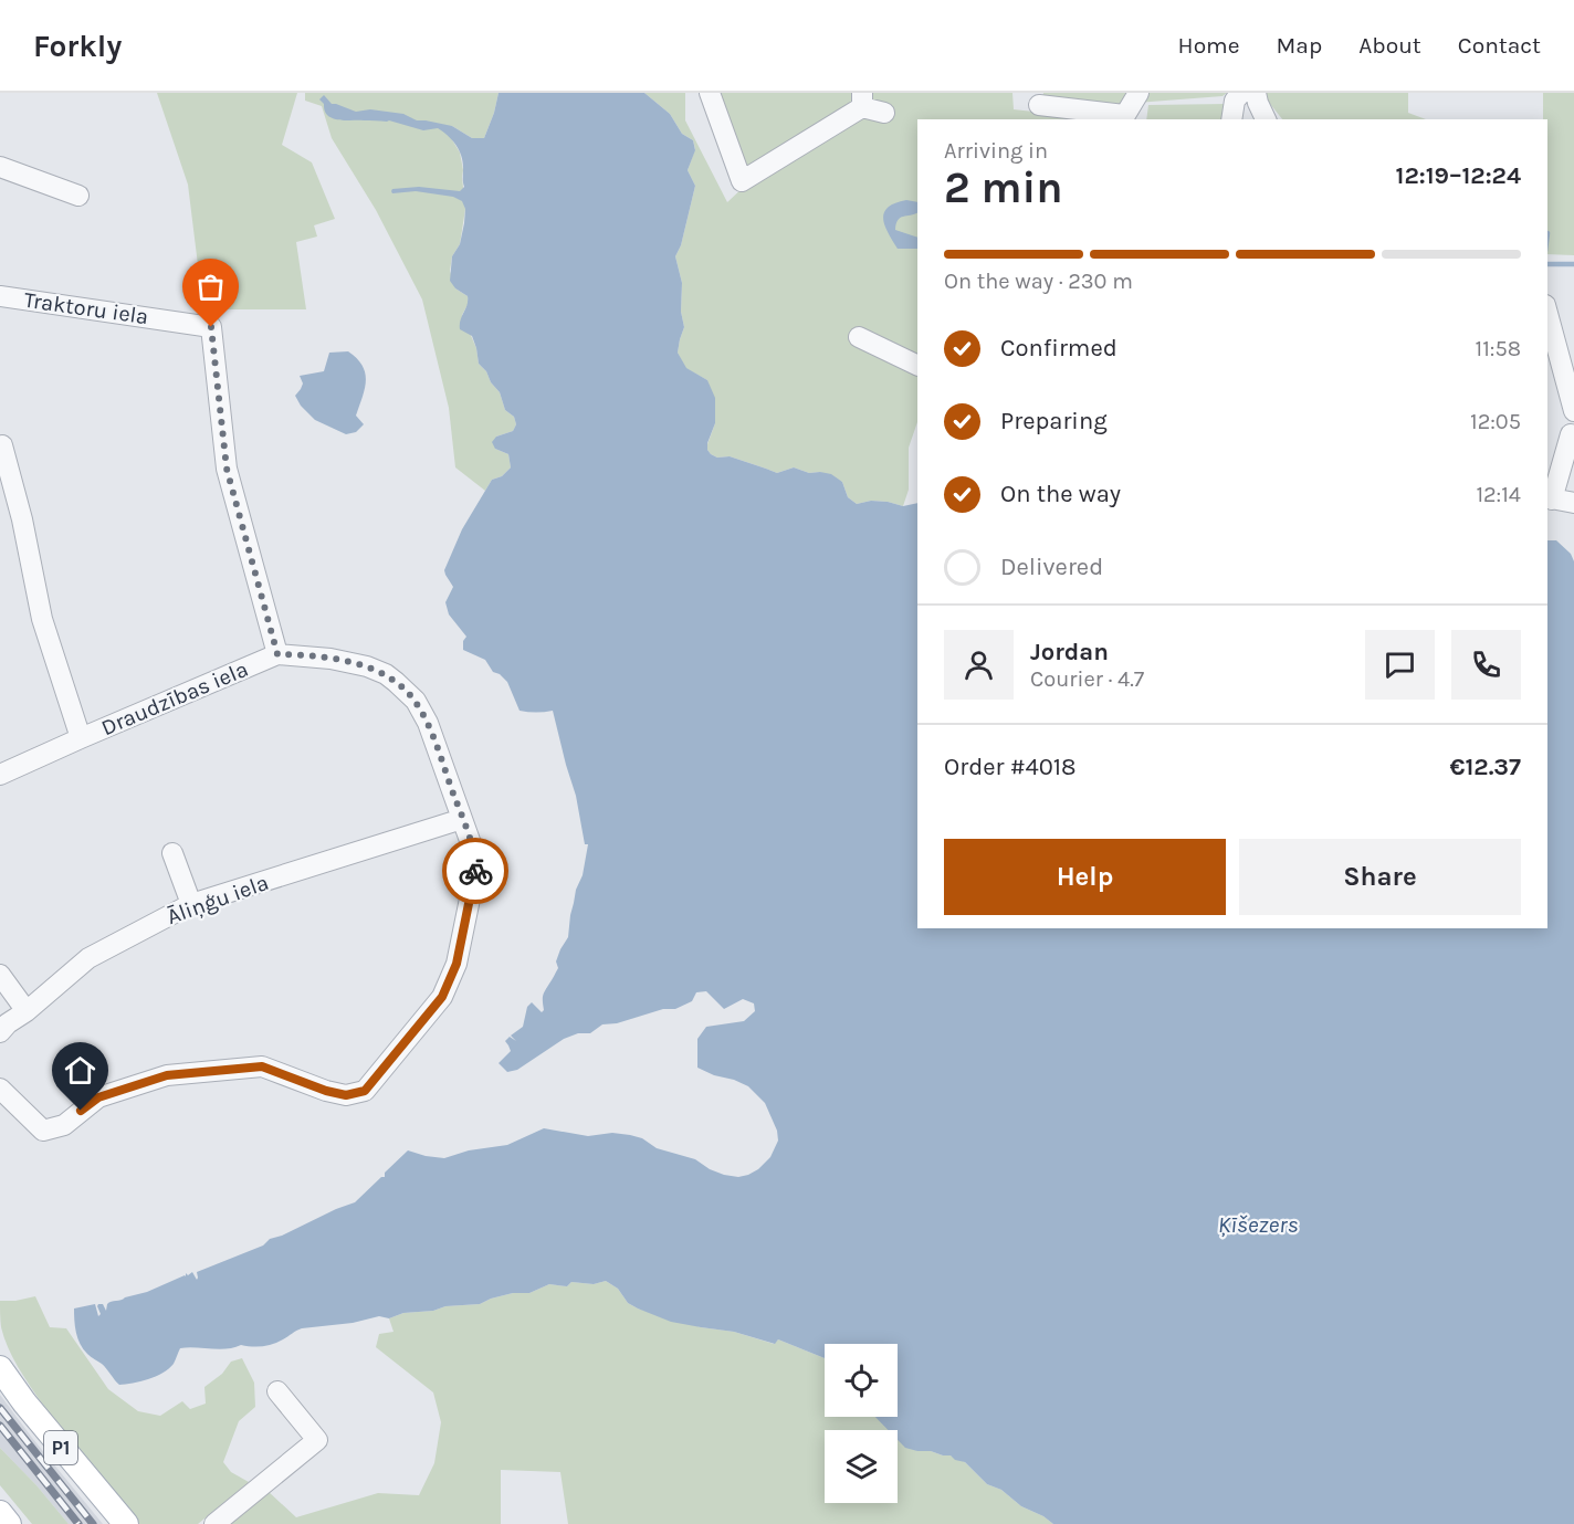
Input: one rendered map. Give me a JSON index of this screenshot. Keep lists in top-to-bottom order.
{
  "streets": {
    "main road": ["P1"],
    "street": ["Traktoru iela", "Draudzības iela", "Āliņģu iela"]
  },
  "crossings": [
    ["Traktoru iela", "Draudzības iela"],
    ["Draudzības iela", "Āliņģu iela"]
  ],
  "water": ["Ķīšezers"],
  "page": {
    "header": "Forkly",
    "nav": [
      "Home",
      "Map",
      "About",
      "Contact"
    ],
    "heading": ["2 min", "Arriving in", "12:19–12:24"],
    "panel": [
      "Jordan",
      "Courier · 4.7",
      "Order #4018",
      "€12.37"
    ],
    "bar": "On the way · 230 m",
    "list": [
      ["Confirmed", "11:58"],
      ["Preparing", "12:05"],
      ["On the way", "12:14"],
      "Delivered"
    ],
    "buttons": ["Help", "Share"]
  }
}
